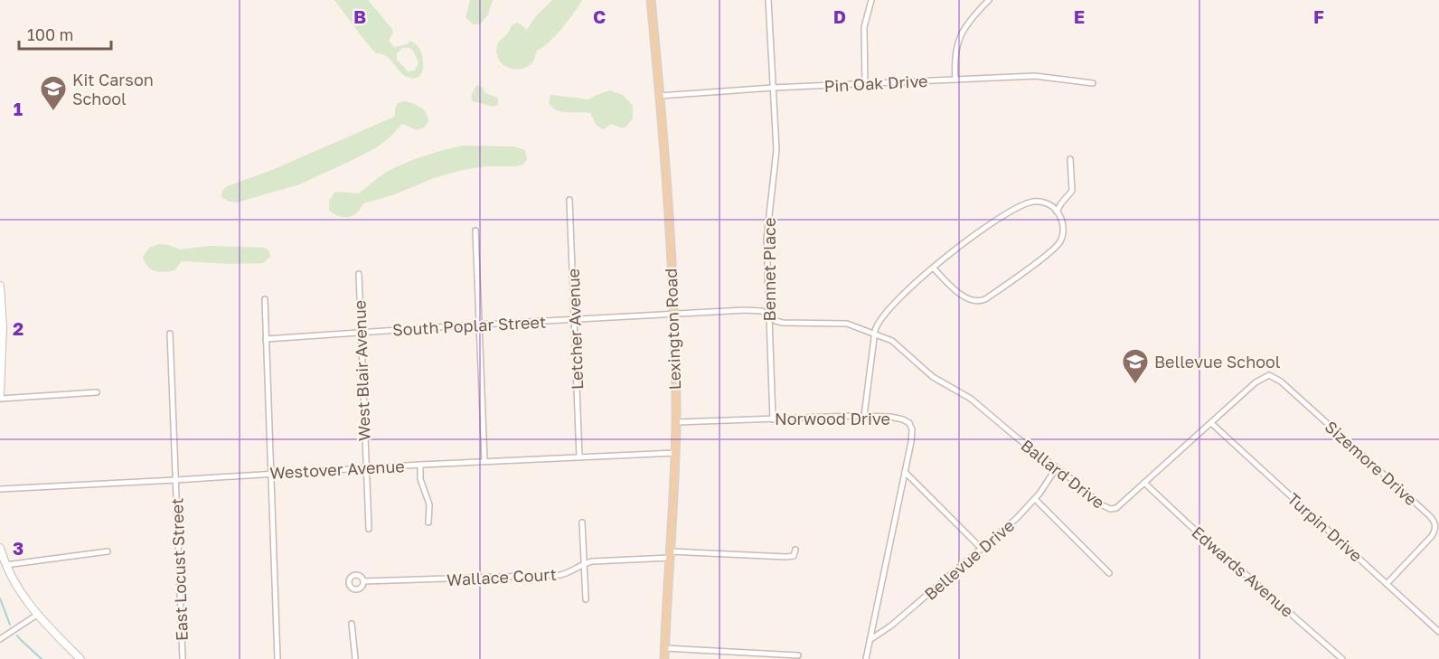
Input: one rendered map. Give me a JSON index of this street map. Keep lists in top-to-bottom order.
{
  "streets": {
    "main road": ["Lexington Road"],
    "street": [
      "Pin Oak Drive",
      "Bennet Place",
      "South Poplar Street",
      "Letcher Avenue",
      "West Blair Avenue",
      "Norwood Drive",
      "Sizemore Drive",
      "Westover Avenue",
      "Ballard Drive",
      "Turpin Drive",
      "Bellevue Drive",
      "East Locust Street",
      "Edwards Avenue",
      "Wallace Court"
    ]
  },
  "crossings": [
    ["Pin Oak Drive", "Bennet Place"],
    ["Pin Oak Drive", "Lexington Road"],
    ["Bennet Place", "South Poplar Street"],
    ["Bennet Place", "Norwood Drive"],
    ["Bennet Place", "Ballard Drive"],
    ["South Poplar Street", "Letcher Avenue"],
    ["South Poplar Street", "Lexington Road"],
    ["South Poplar Street", "West Blair Avenue"],
    ["South Poplar Street", "Ballard Drive"],
    ["Letcher Avenue", "Westover Avenue"],
    ["Lexington Road", "Norwood Drive"],
    ["Lexington Road", "Westover Avenue"],
    ["Lexington Road", "Wallace Court"],
    ["West Blair Avenue", "Westover Avenue"],
    ["Norwood Drive", "Bellevue Drive"],
    ["Sizemore Drive", "Ballard Drive"],
    ["Sizemore Drive", "Turpin Drive"],
    ["Westover Avenue", "East Locust Street"],
    ["Ballard Drive", "Turpin Drive"],
    ["Ballard Drive", "Bellevue Drive"],
    ["Ballard Drive", "Edwards Avenue"]
  ],
  "places": {
    "school or university": ["Kit Carson School", "Bellevue School"]
  },
  "scale_bar": "100 m",
  "grid": {
    "columns": [
      "B",
      "C",
      "D",
      "E",
      "F"
    ],
    "rows": ["1", "2", "3"]
  }
}
